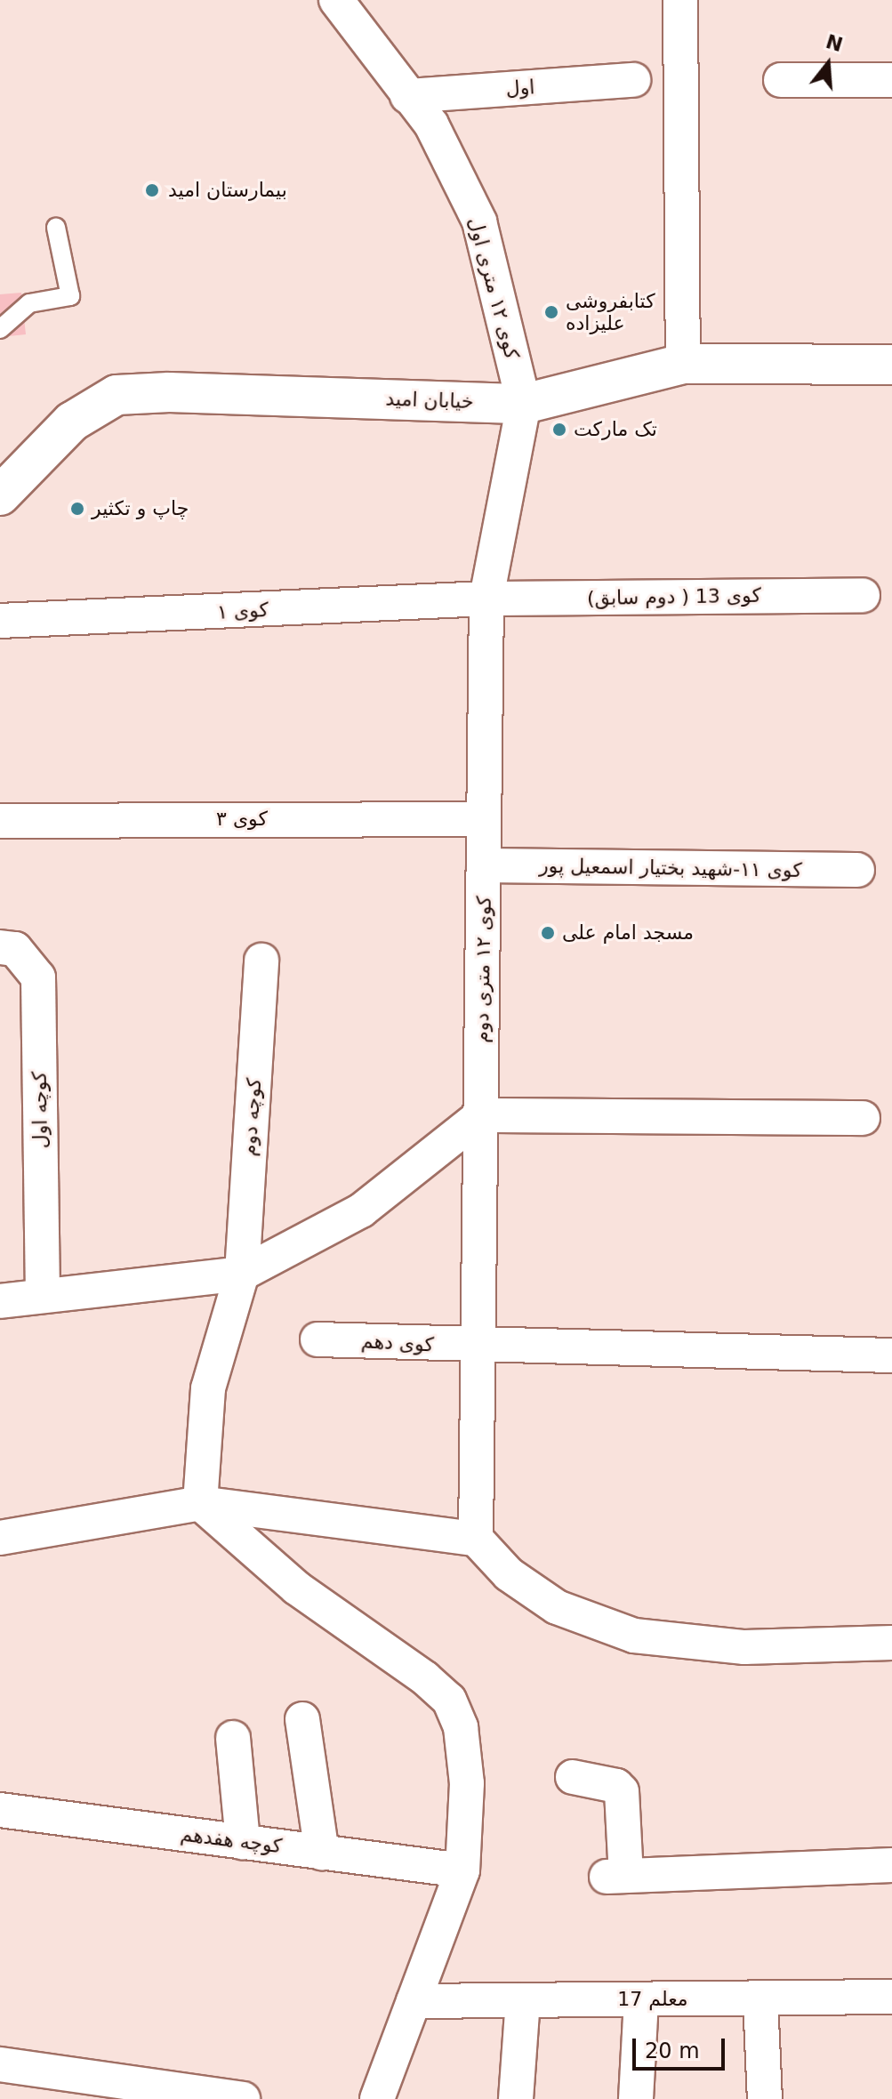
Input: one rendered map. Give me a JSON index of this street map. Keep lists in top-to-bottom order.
{
  "streets": {
    "street": [
      "اول",
      "کوی ۱۲ متری اول",
      "خیابان امید",
      "کوی 13 ( دوم سابق)",
      "کوی ۱",
      "کوی ۳",
      "کوی ۱۱-شهید بختیار اسمعیل پور",
      "کوی ۱۲ متری دوم",
      "کوچه اول",
      "کوچه دوم",
      "کوی دهم",
      "کوچه هفدهم",
      "معلم 17"
    ]
  },
  "crossings": [
    ["اول", "کوی ۱۲ متری اول"],
    ["کوی ۱۲ متری اول", "خیابان امید"],
    ["کوی ۱۲ متری اول", "کوی ۱۲ متری دوم"],
    ["خیابان امید", "کوی ۱۲ متری دوم"],
    ["کوی 13 ( دوم سابق)", "کوی ۱"],
    ["کوی 13 ( دوم سابق)", "کوی ۱۲ متری دوم"],
    ["کوی ۱", "کوی ۱۲ متری دوم"],
    ["کوی ۳", "کوی ۱۲ متری دوم"],
    ["کوی ۱۱-شهید بختیار اسمعیل پور", "کوی ۱۲ متری دوم"],
    ["کوی ۱۲ متری دوم", "کوی دهم"]
  ],
  "places": [
    "بیمارستان امید",
    "کتابفروشی علیزاده",
    "تک مارکت",
    "چاپ و تکثیر",
    "مسجد امام علی"
  ],
  "scale_bar": "20 m",
  "north": "top"
}
